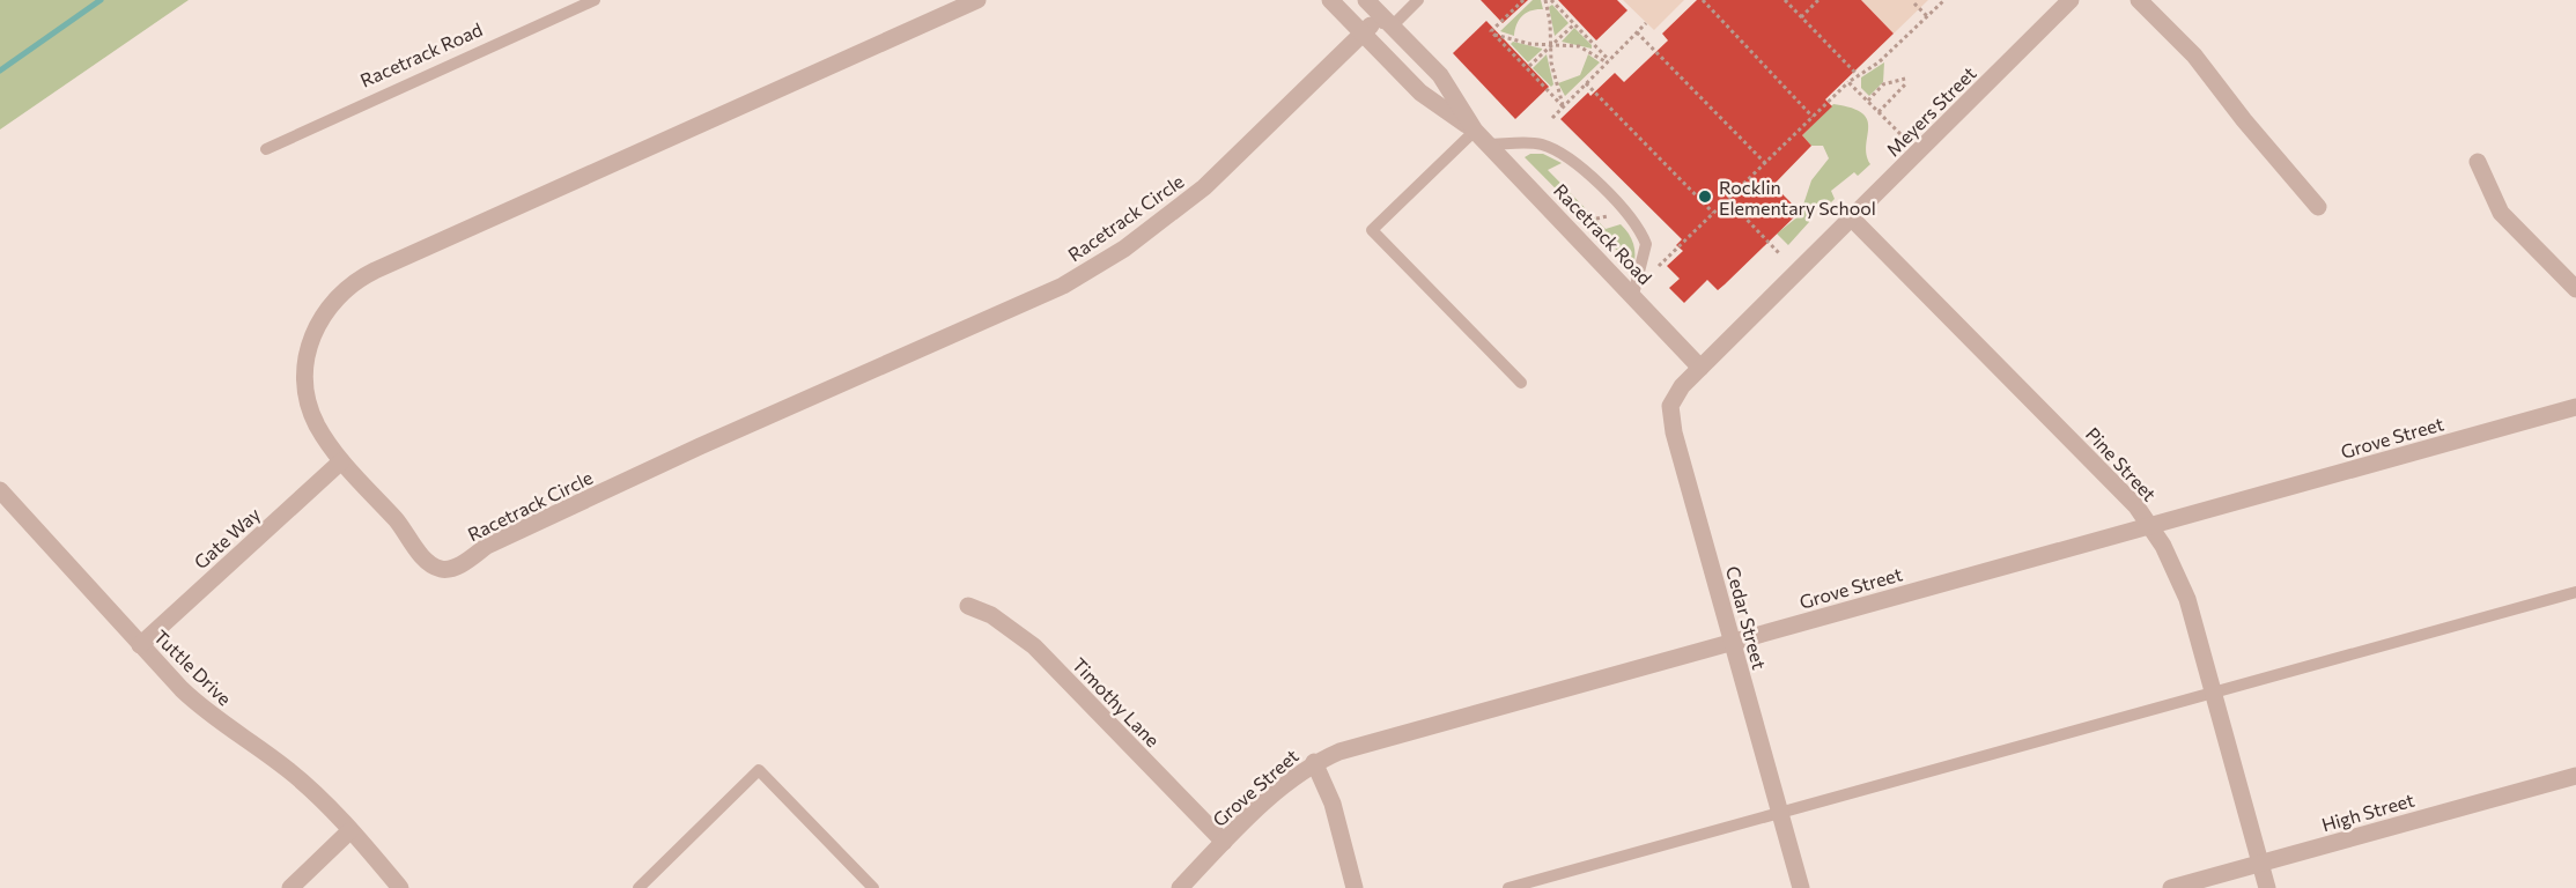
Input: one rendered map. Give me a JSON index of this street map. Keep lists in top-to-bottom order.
{
  "streets": {
    "street": [
      "Racetrack Road",
      "Meyers Street",
      "Racetrack Circle",
      "Grove Street",
      "Pine Street",
      "Gate Way",
      "Cedar Street",
      "Tuttle Drive",
      "Timothy Lane",
      "High Street"
    ]
  },
  "crossings": [
    ["Racetrack Road", "Meyers Street"],
    ["Racetrack Road", "Racetrack Circle"],
    ["Racetrack Road", "Cedar Street"],
    ["Meyers Street", "Pine Street"],
    ["Meyers Street", "Cedar Street"],
    ["Racetrack Circle", "Gate Way"],
    ["Grove Street", "Pine Street"],
    ["Grove Street", "Cedar Street"],
    ["Grove Street", "Timothy Lane"],
    ["Pine Street", "High Street"],
    ["Gate Way", "Tuttle Drive"]
  ],
  "places": ["Rocklin Elementary School"]
}
